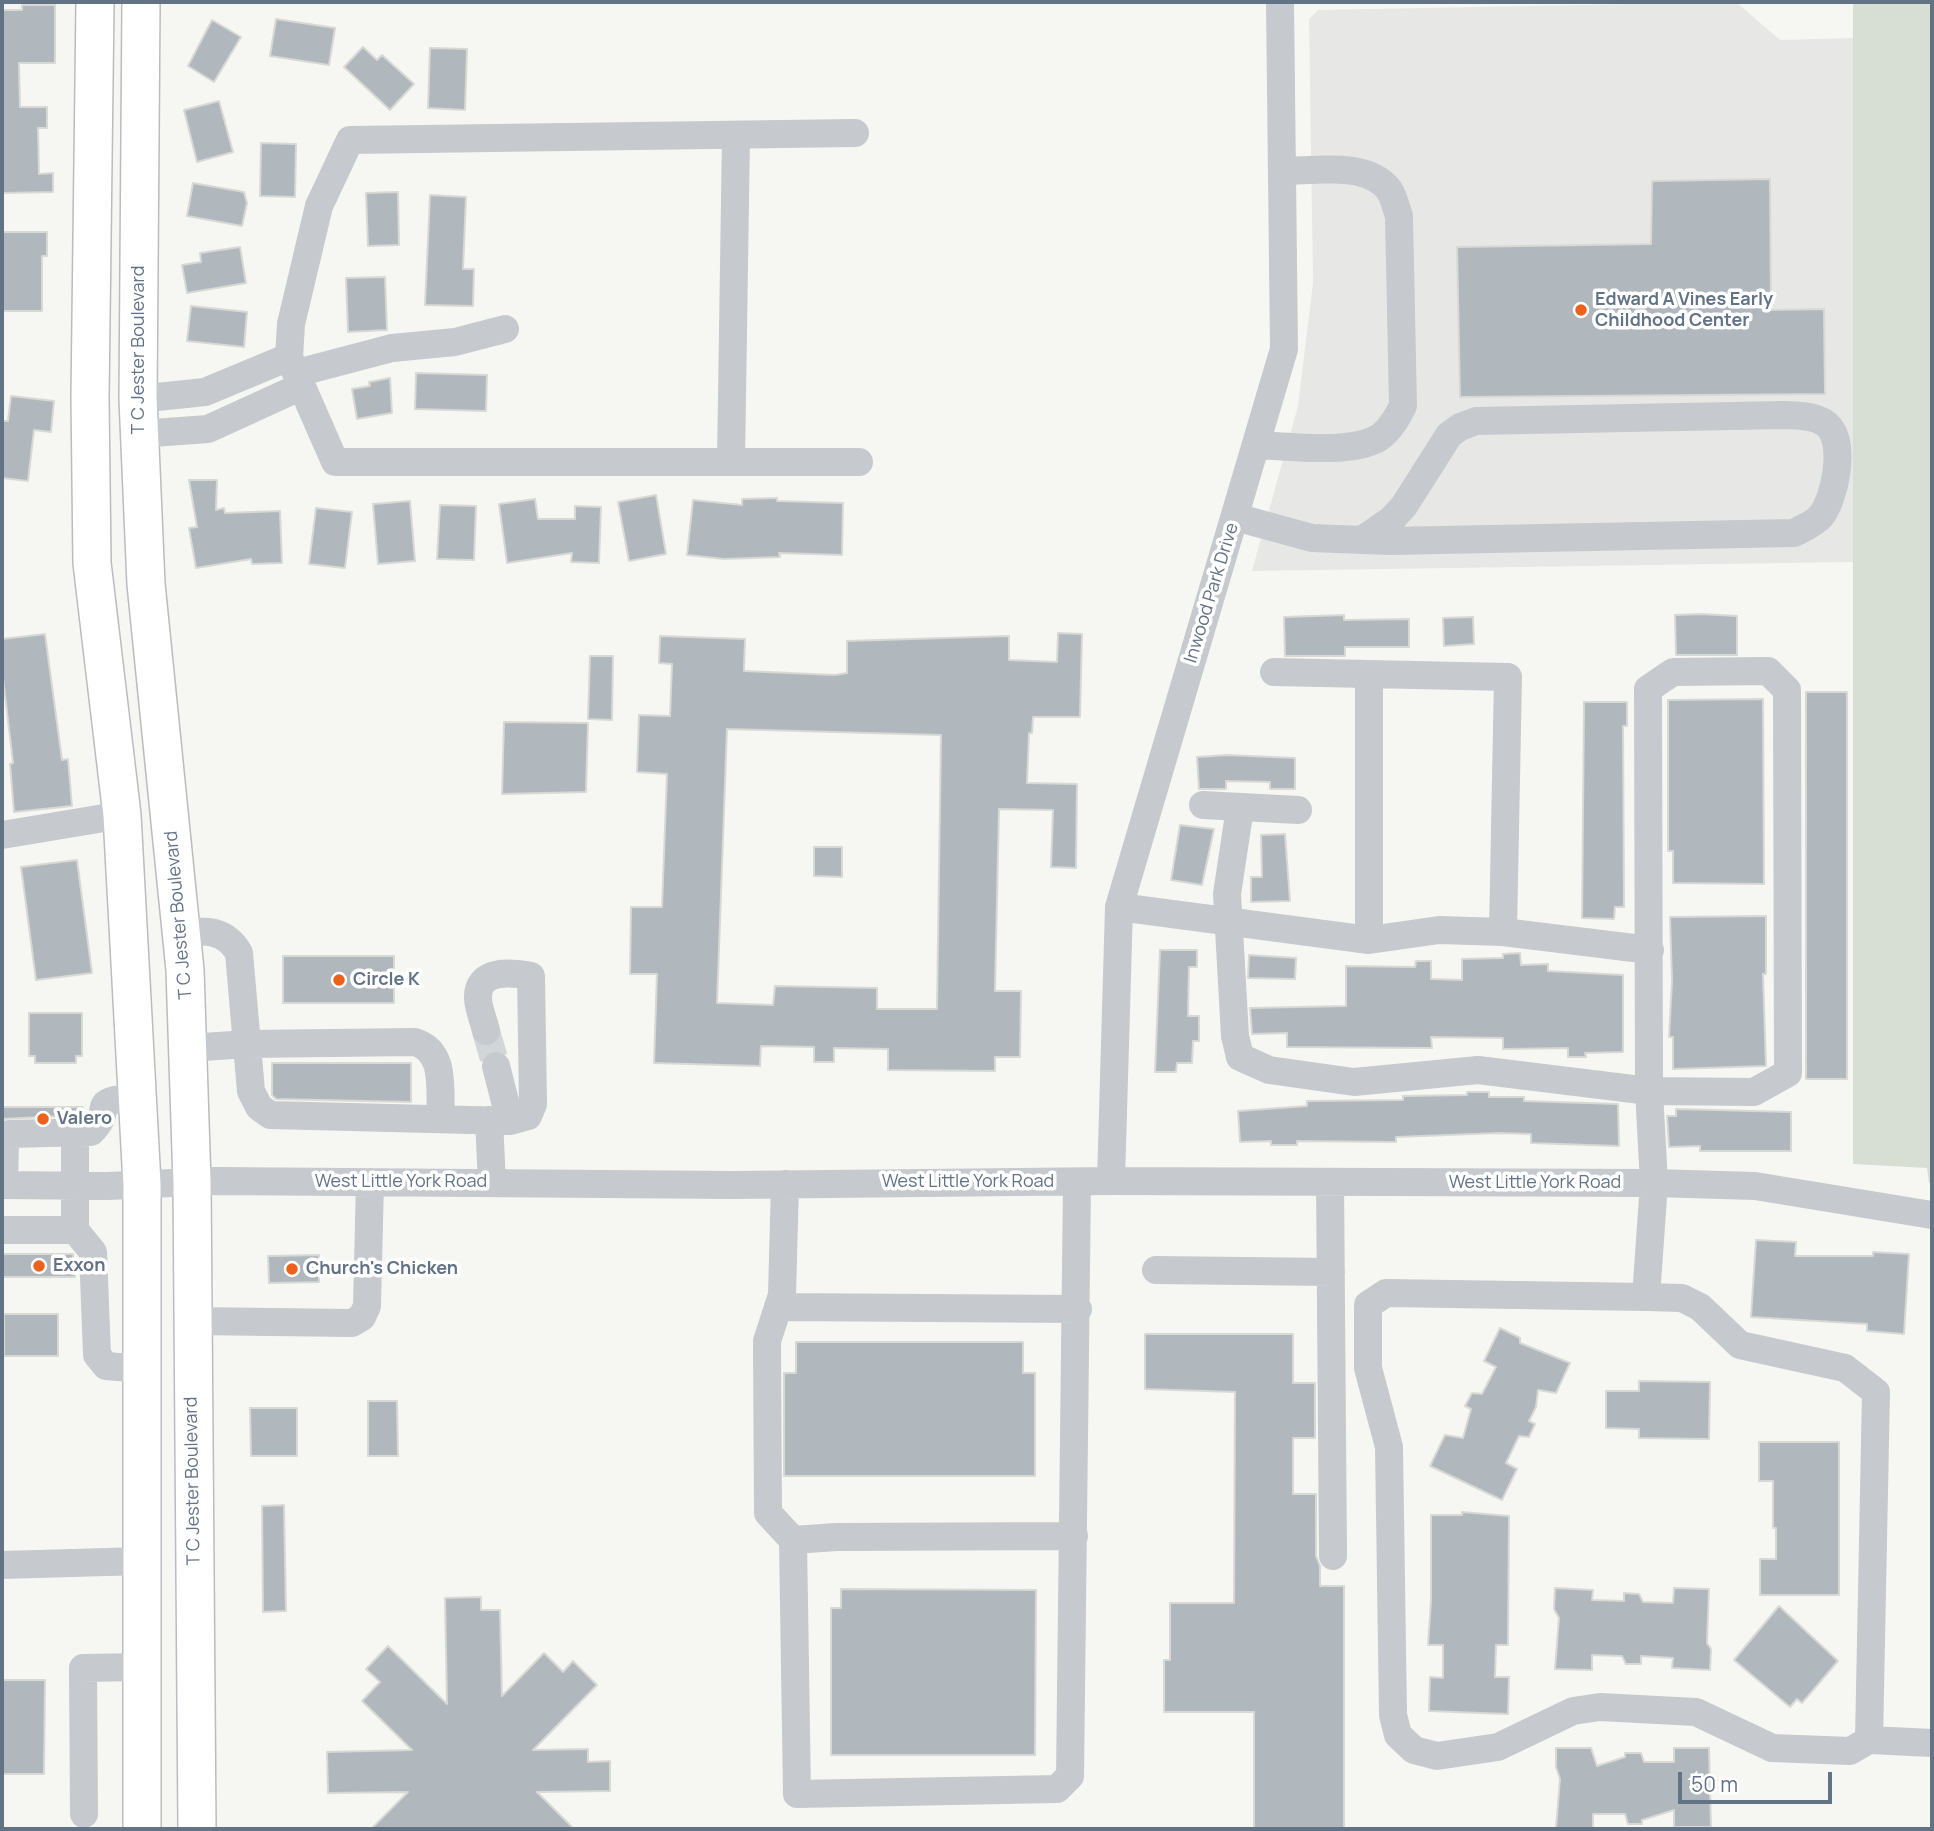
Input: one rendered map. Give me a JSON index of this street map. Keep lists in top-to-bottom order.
{
  "streets": {
    "main road": ["T C Jester Boulevard"],
    "street": ["Inwood Park Drive", "West Little York Road"]
  },
  "crossings": [
    ["T C Jester Boulevard", "West Little York Road"],
    ["Inwood Park Drive", "West Little York Road"]
  ],
  "places": [
    "Edward A Vines Early Childhood Center",
    "Circle K",
    "Valero",
    "Exxon",
    "Church's Chicken"
  ],
  "scale_bar": "50 m"
}
